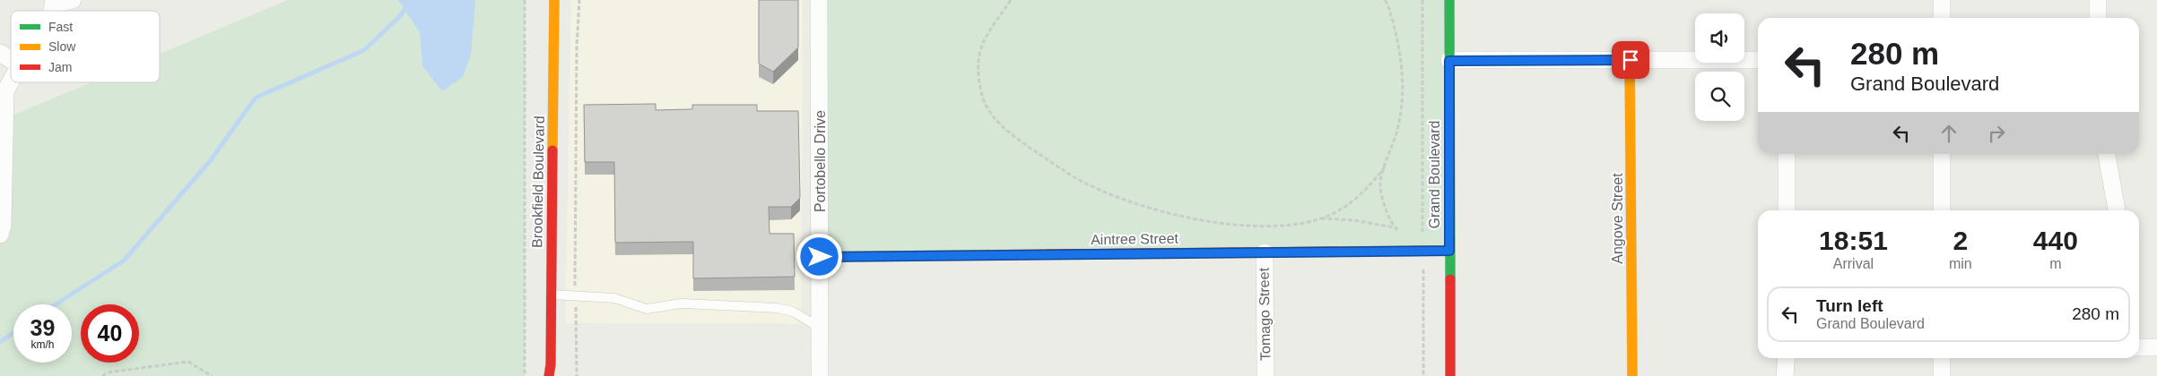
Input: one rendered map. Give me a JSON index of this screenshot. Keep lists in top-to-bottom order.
{
  "streets": {
    "street": [
      "Portobello Drive",
      "Grand Boulevard",
      "Brookfield Boulevard",
      "Angove Street",
      "Aintree Street",
      "Tomago Street"
    ]
  },
  "crossings": [
    ["Portobello Drive", "Aintree Street"],
    ["Grand Boulevard", "Aintree Street"],
    ["Aintree Street", "Tomago Street"]
  ],
  "legend": ["Fast", "Slow", "Jam"],
  "page": {
    "turn": ["280 m", "Grand Boulevard"],
    "eta": [
      "18:51",
      "Arrival",
      "2",
      "min",
      "440",
      "m"
    ],
    "list": [
      {
        "name": "Turn left",
        "note": "Grand Boulevard",
        "value": "280 m"
      }
    ],
    "speed": "39 km/h",
    "limit": "40"
  }
}
